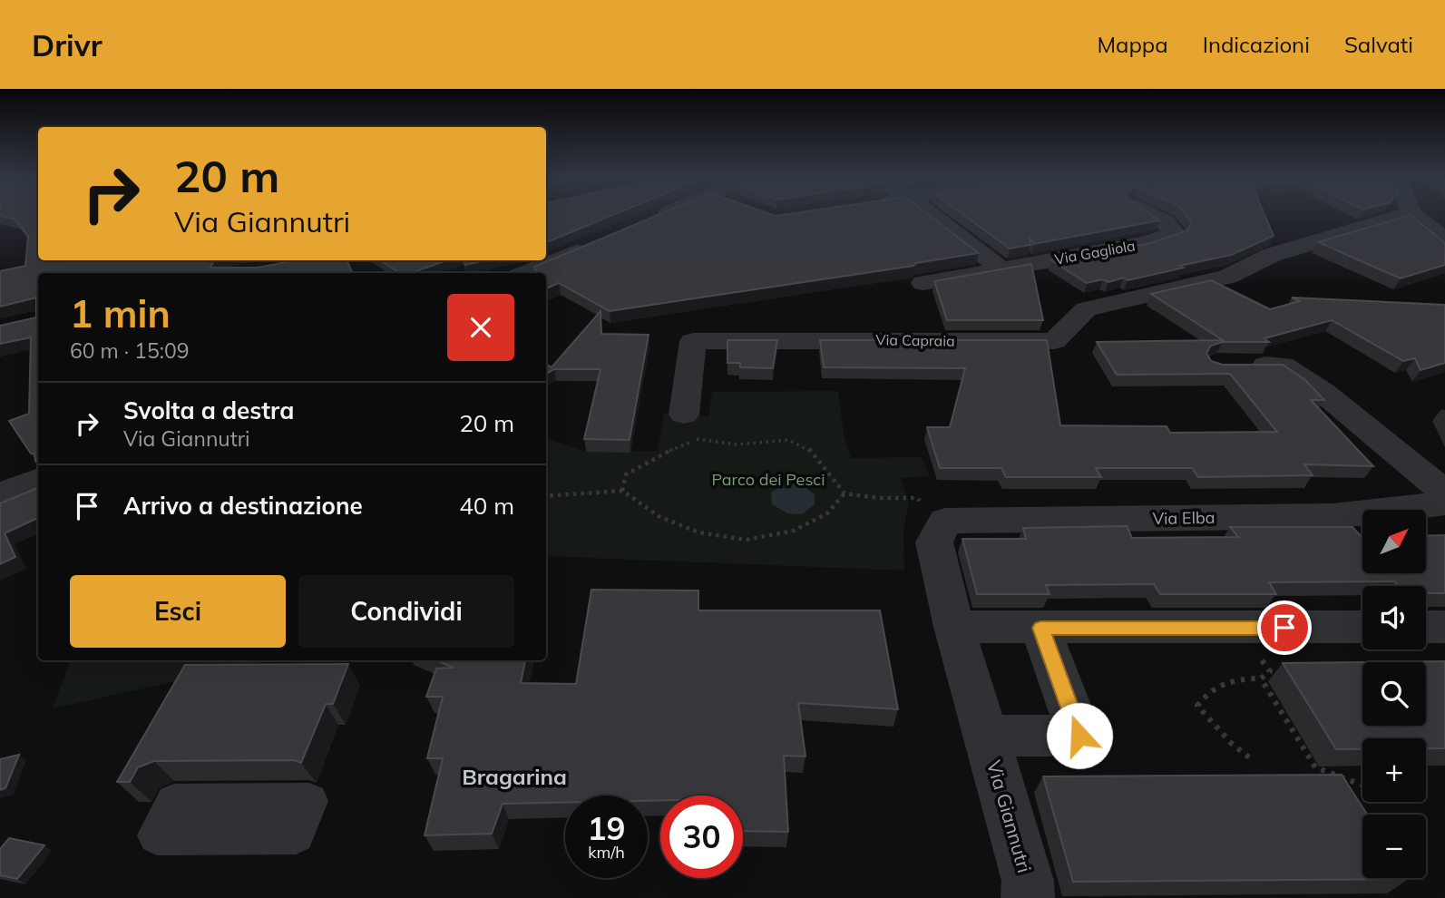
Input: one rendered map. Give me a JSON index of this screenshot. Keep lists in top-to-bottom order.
{
  "streets": {
    "street": [
      "Via Gagliola",
      "Via Capraia",
      "Via Elba",
      "Via Giannutri"
    ]
  },
  "crossings": [
    ["Via Elba", "Via Giannutri"]
  ],
  "districts": ["Bragarina"],
  "parks": ["Parco dei Pesci"],
  "north": "top right",
  "page": {
    "header": "Drivr",
    "nav": ["Mappa", "Indicazioni", "Salvati"],
    "turn": ["20 m", "Via Giannutri"],
    "heading": ["1 min", "60 m · 15:09"],
    "list": [
      {
        "name": "Svolta a destra",
        "note": "Via Giannutri",
        "value": "20 m"
      },
      {
        "name": "Arrivo a destinazione",
        "value": "40 m"
      }
    ],
    "map_buttons": ["+", "−"],
    "buttons": ["Esci", "Condividi"],
    "speed": "19 km/h",
    "limit": "30"
  }
}
